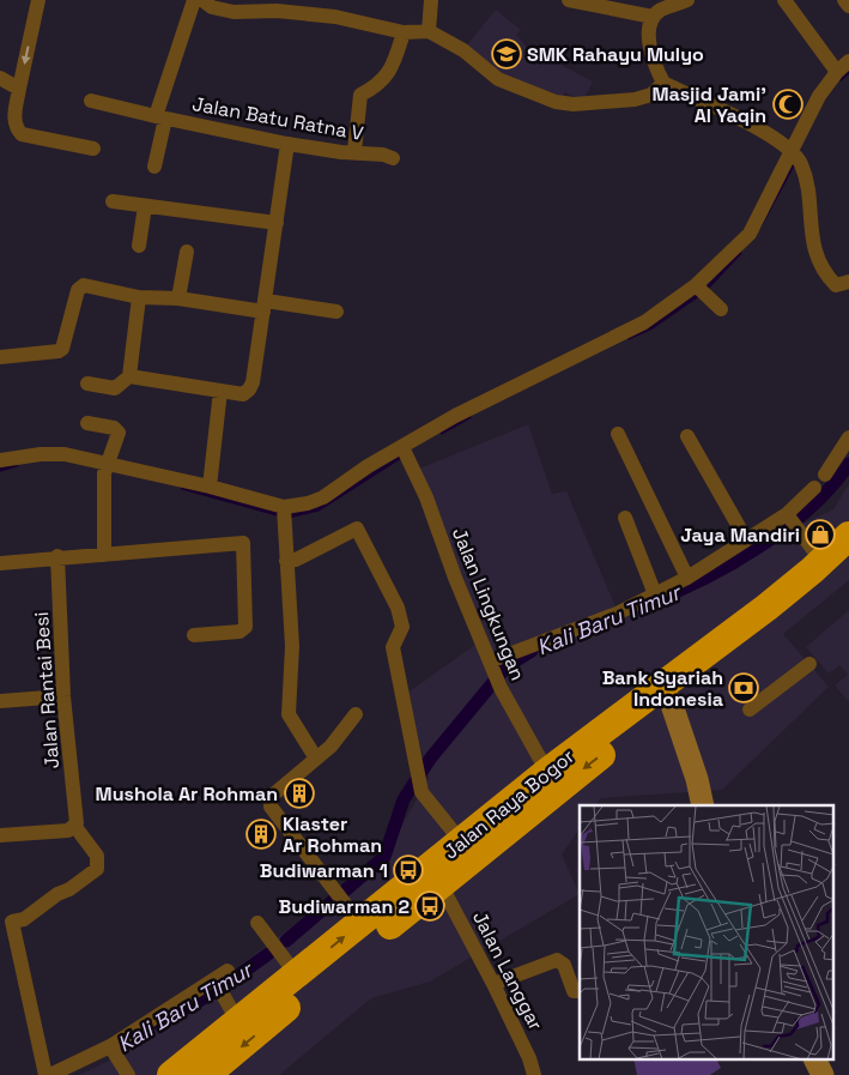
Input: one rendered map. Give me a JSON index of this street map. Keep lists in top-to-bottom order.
{
  "streets": {
    "highway": ["Jalan Raya Bogor"],
    "street": [
      "Jalan Batu Ratna V",
      "Jalan Lingkungan",
      "Jalan Rantai Besi",
      "Jalan Langgar"
    ]
  },
  "crossings": [
    ["Jalan Lingkungan", "Jalan Raya Bogor"],
    ["Jalan Raya Bogor", "Jalan Langgar"]
  ],
  "water": ["Kali Baru Timur"],
  "places": {
    "school or university": ["SMK Rahayu Mulyo"],
    "mosque": ["Masjid Jami' Al Yaqin"],
    "shop": ["Jaya Mandiri"],
    "bank": ["Bank Syariah Indonesia"],
    "building": ["Mushola Ar Rohman", "Klaster Ar Rohman"],
    "bus stop": ["Budiwarman 1", "Budiwarman 2"]
  }
}
